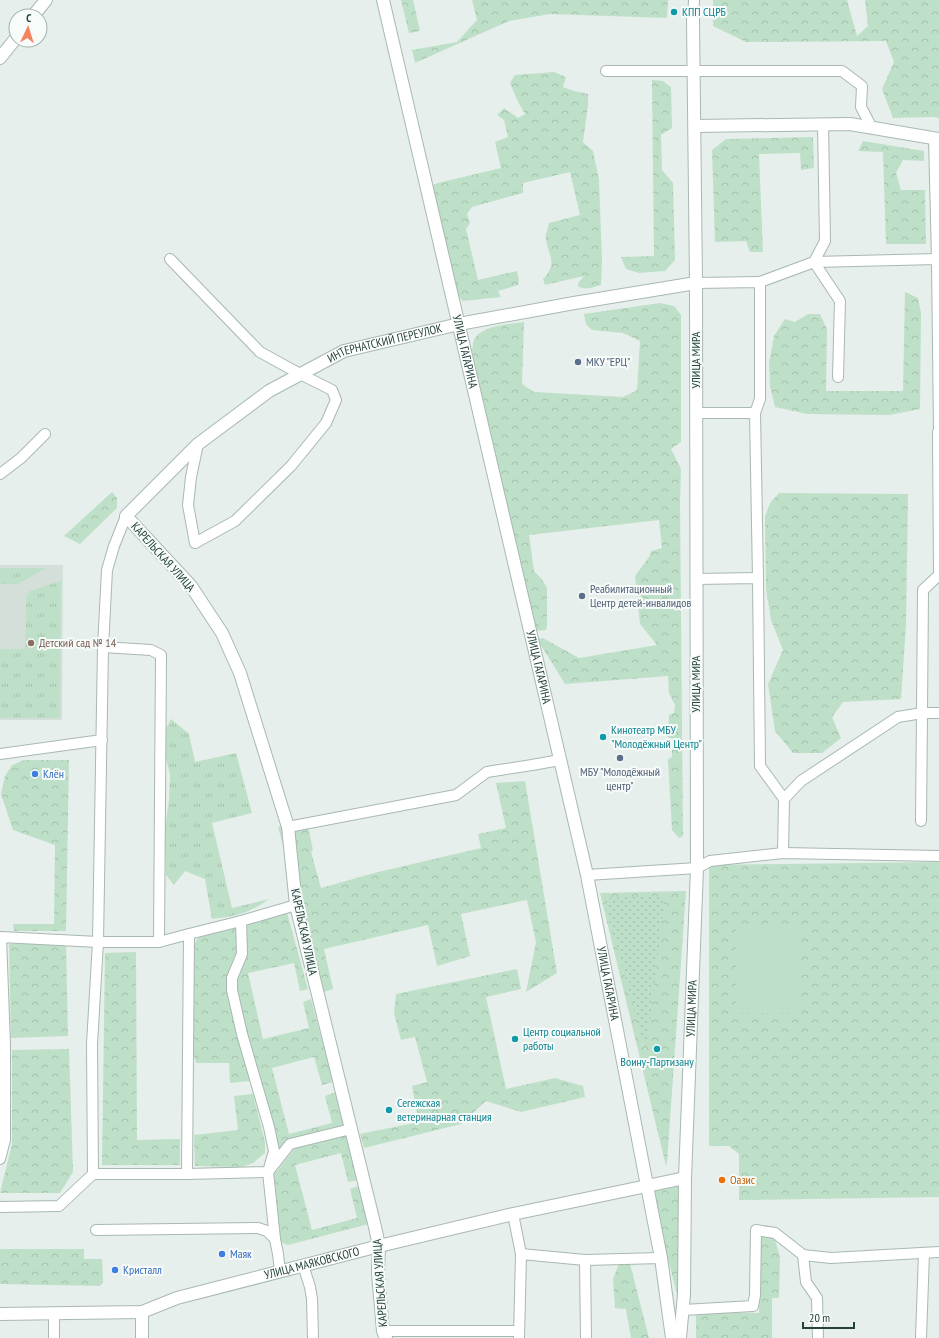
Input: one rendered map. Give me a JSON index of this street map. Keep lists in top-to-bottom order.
{
  "streets": {
    "street": [
      "ИНТЕРНАТСКИЙ ПЕРЕУЛОК",
      "УЛИЦА ГАГАРИНА",
      "УЛИЦА МИРА",
      "КАРЕЛЬСКАЯ УЛИЦА",
      "УЛИЦА МАЯКОВСКОГО"
    ]
  },
  "crossings": [
    ["ИНТЕРНАТСКИЙ ПЕРЕУЛОК", "УЛИЦА ГАГАРИНА"],
    ["ИНТЕРНАТСКИЙ ПЕРЕУЛОК", "УЛИЦА МИРА"],
    ["ИНТЕРНАТСКИЙ ПЕРЕУЛОК", "КАРЕЛЬСКАЯ УЛИЦА"],
    ["УЛИЦА ГАГАРИНА", "УЛИЦА МАЯКОВСКОГО"],
    ["УЛИЦА МИРА", "УЛИЦА МАЯКОВСКОГО"],
    ["КАРЕЛЬСКАЯ УЛИЦА", "УЛИЦА МАЯКОВСКОГО"]
  ],
  "places": [
    "КПП СЦРБ",
    "МКУ \"ЕРЦ\"",
    "Реабилитационный Центр детей-инвалидов",
    "Детский сад № 14",
    "Кинотеатр МБУ \"Молодёжный Центр\"",
    "МБУ \"Молодёжный центр\"",
    "Клён",
    "Центр социальной работы",
    "Воину-Партизану",
    "Сегежская ветеринарная станция",
    "Оазис",
    "Маяк",
    "Кристалл"
  ],
  "scale_bar": "20 m",
  "north": "top"
}
